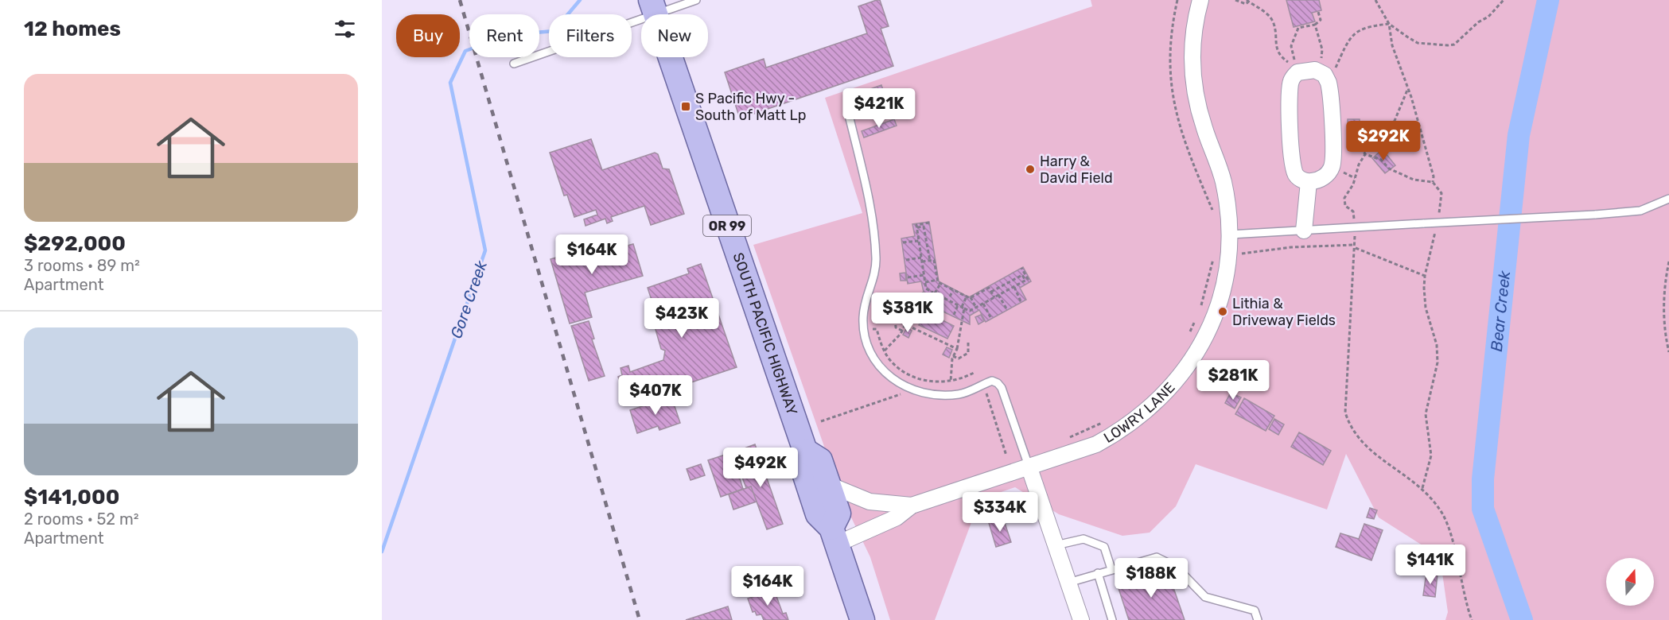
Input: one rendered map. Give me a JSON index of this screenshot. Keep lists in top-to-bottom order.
{
  "streets": {
    "main road": ["OR 99", "SOUTH PACIFIC HIGHWAY"],
    "street": ["LOWRY LANE"]
  },
  "crossings": [
    ["SOUTH PACIFIC HIGHWAY", "LOWRY LANE"]
  ],
  "water": ["Gore Creek", "Bear Creek"],
  "places": {
    "transit": ["S Pacific Hwy - South of Matt Lp"],
    "other": ["Harry & David Field", "Lithia & Driveway Fields"]
  },
  "north": "top",
  "page": {
    "heading": "12 homes",
    "chip": [
      "Buy",
      "Rent",
      "Filters",
      "New"
    ],
    "list": [
      {
        "name": "$292,000",
        "note": "3 rooms · 89 m² · Apartment"
      },
      {
        "name": "$141,000",
        "note": "2 rooms · 52 m² · Apartment"
      }
    ],
    "price": [
      "$421K",
      "$292K",
      "$164K",
      "$381K",
      "$423K",
      "$281K",
      "$407K",
      "$492K",
      "$334K",
      "$141K",
      "$188K",
      "$164K"
    ]
  }
}
